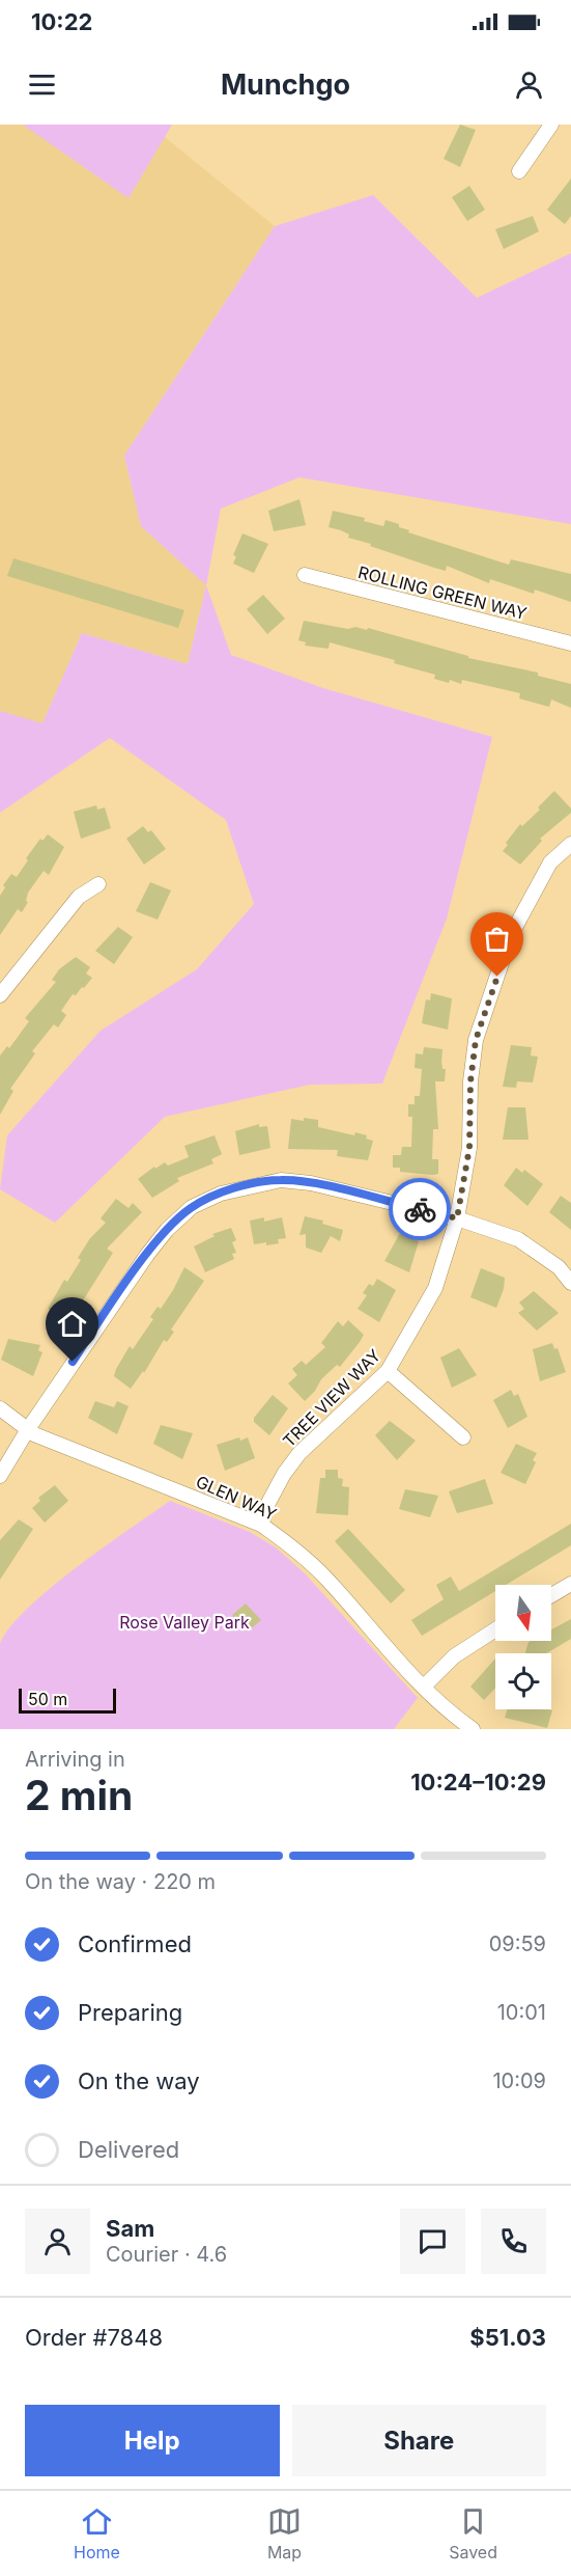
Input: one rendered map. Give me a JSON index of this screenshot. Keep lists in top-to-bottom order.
{
  "streets": {
    "street": ["ROLLING GREEN WAY", "TREE VIEW WAY", "GLEN WAY"]
  },
  "crossings": [
    ["TREE VIEW WAY", "GLEN WAY"]
  ],
  "parks": ["Rose Valley Park"],
  "scale_bar": "50 m",
  "north": "bottom",
  "page": {
    "status": "10:22",
    "header": "Munchgo",
    "scale": "50 m",
    "heading": ["2 min", "Arriving in", "10:24–10:29"],
    "panel": [
      "Sam",
      "Courier · 4.6",
      "Order #7848",
      "$51.03"
    ],
    "bar": "On the way · 220 m",
    "list": [
      ["Confirmed", "09:59"],
      ["Preparing", "10:01"],
      ["On the way", "10:09"],
      "Delivered"
    ],
    "buttons": ["Help", "Share"],
    "tabs": ["Home", "Map", "Saved"]
  }
}
